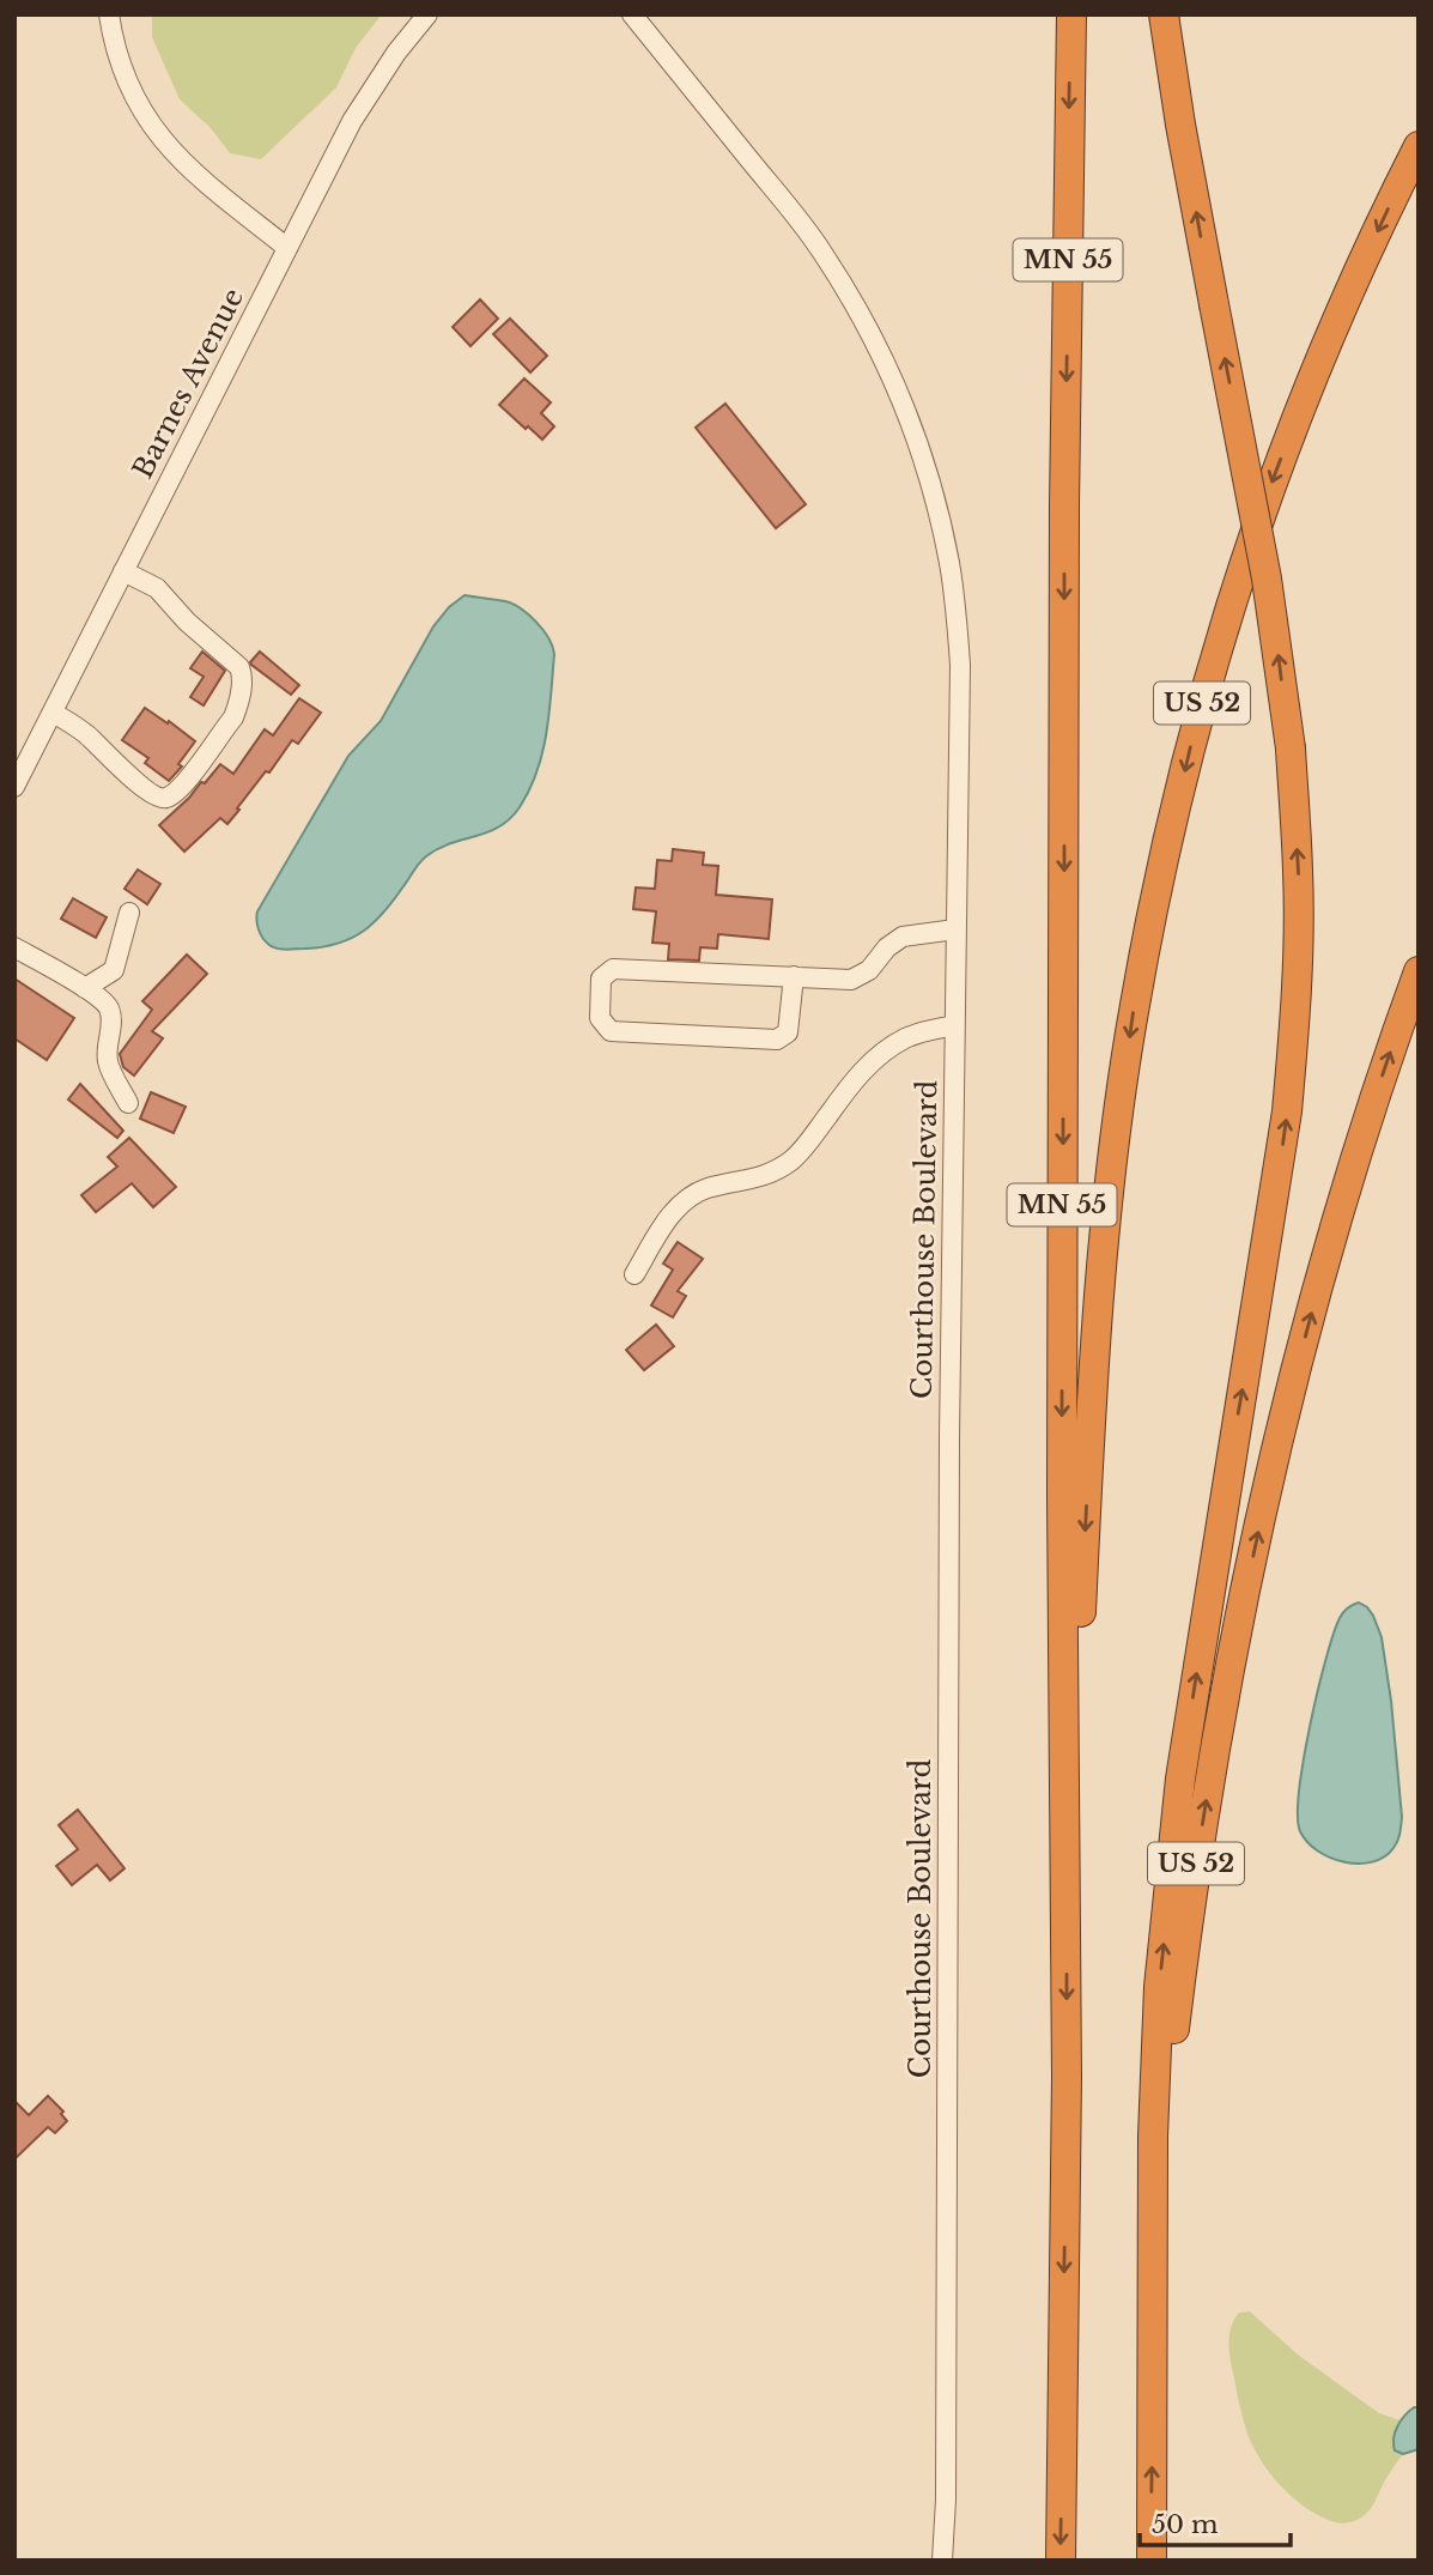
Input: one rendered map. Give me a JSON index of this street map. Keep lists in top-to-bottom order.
{
  "streets": {
    "highway": ["MN 55", "US 52"],
    "street": ["Barnes Avenue", "Courthouse Boulevard"]
  },
  "crossings": [
    ["MN 55", "US 52"]
  ],
  "scale_bar": "50 m"
}
